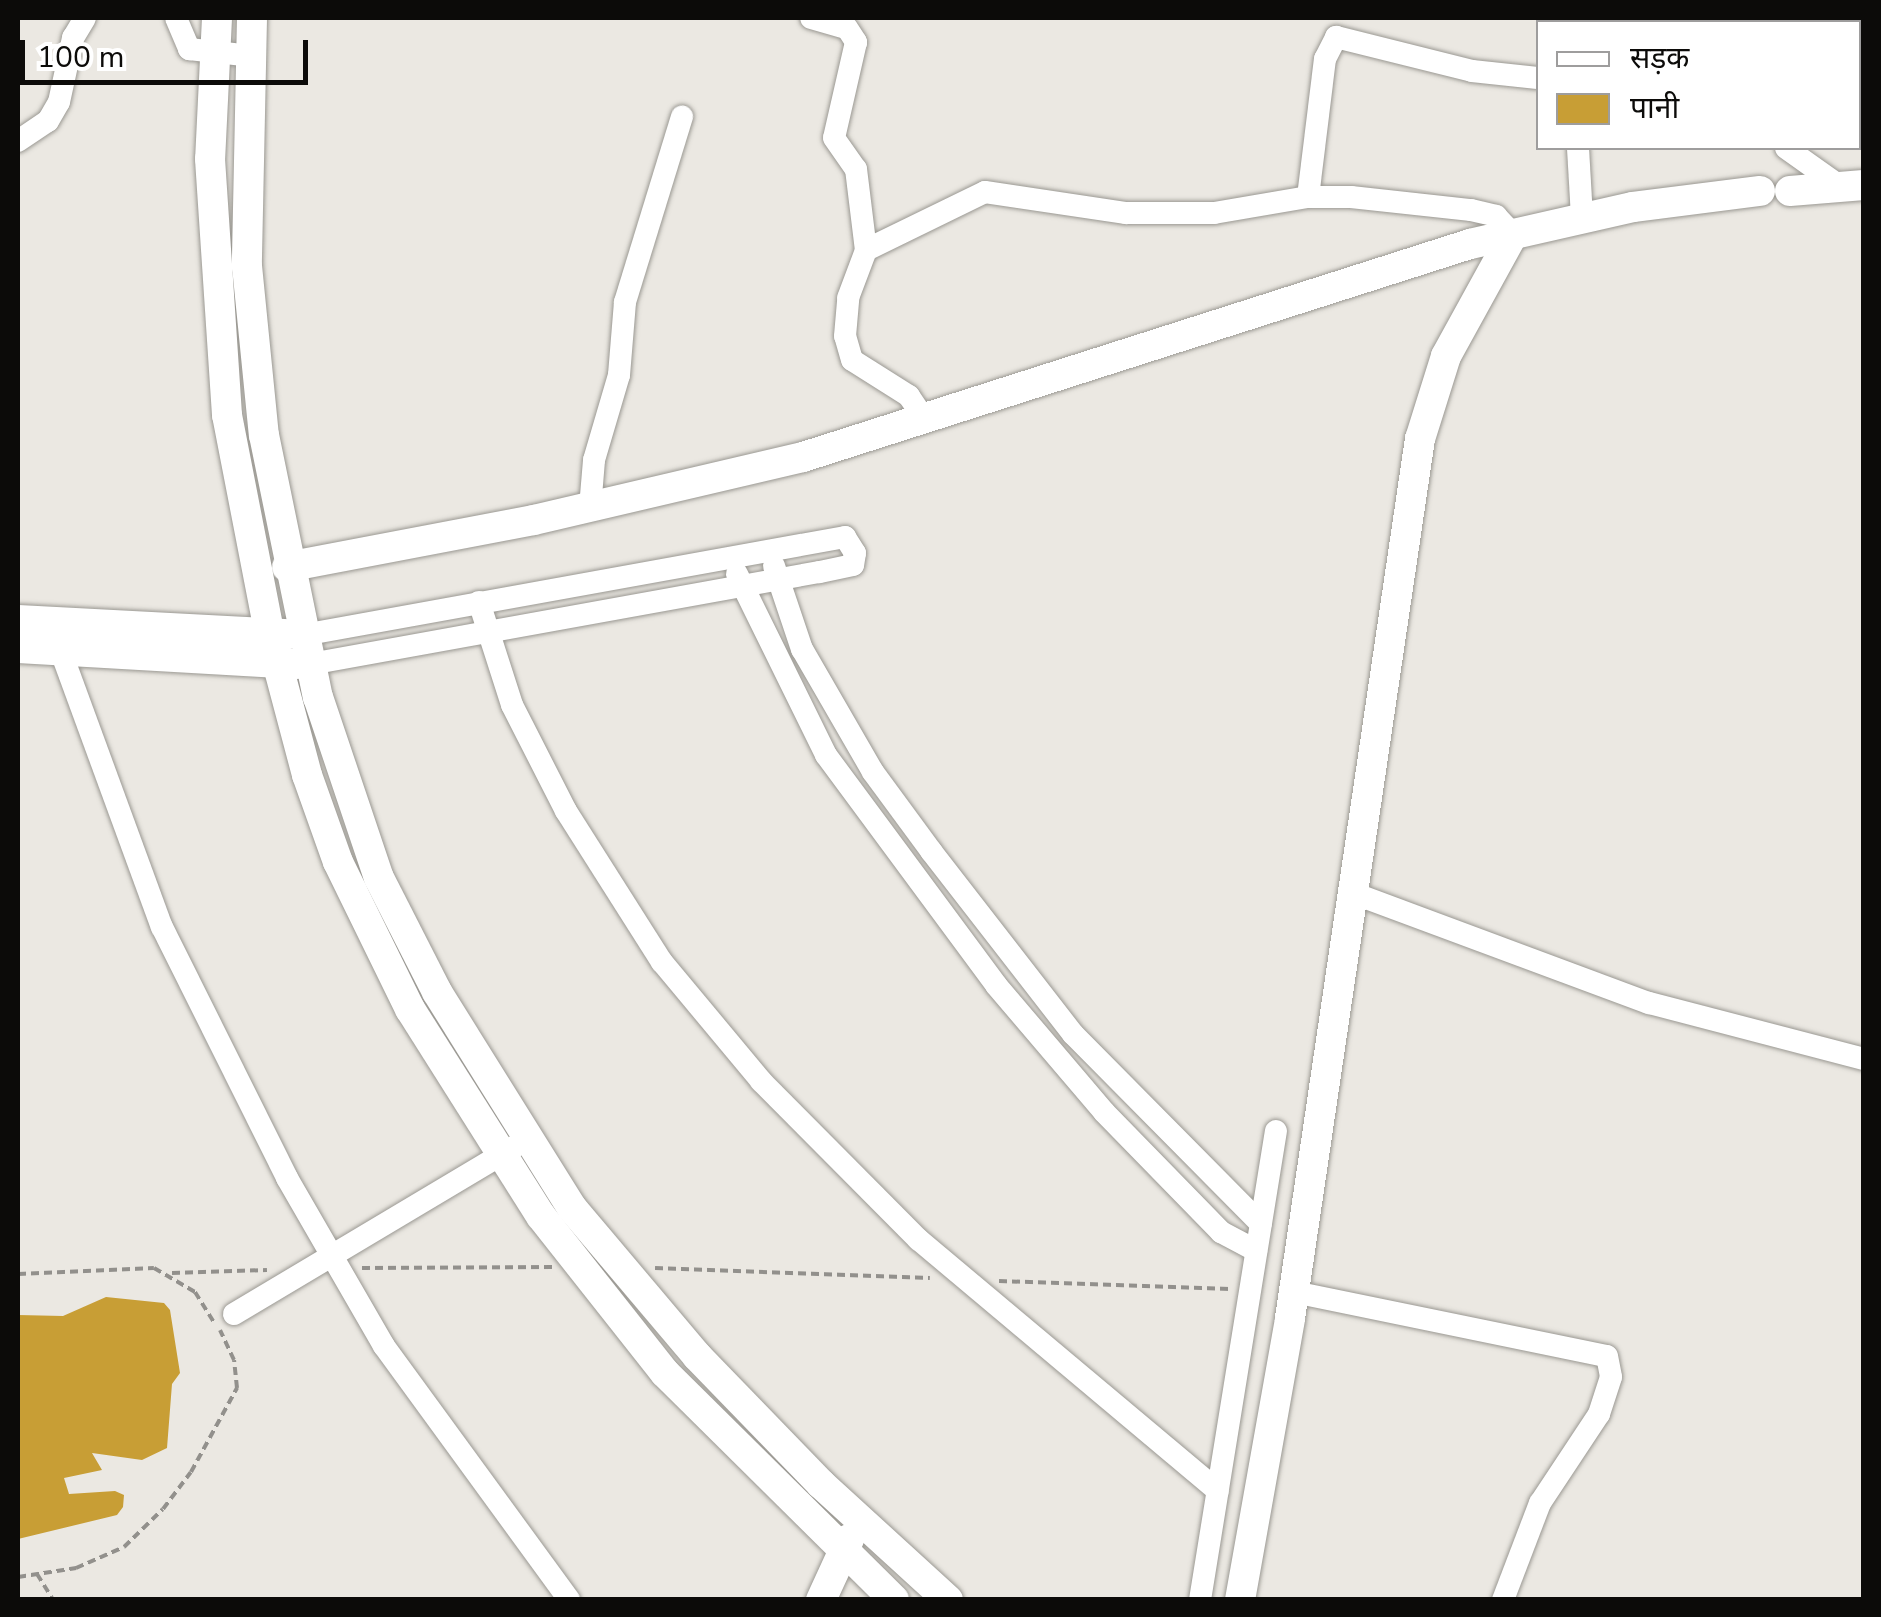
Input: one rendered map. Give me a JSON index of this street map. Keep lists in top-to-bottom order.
{
  "legend": ["सड़क", "पानी"],
  "scale_bar": "100 m"
}
